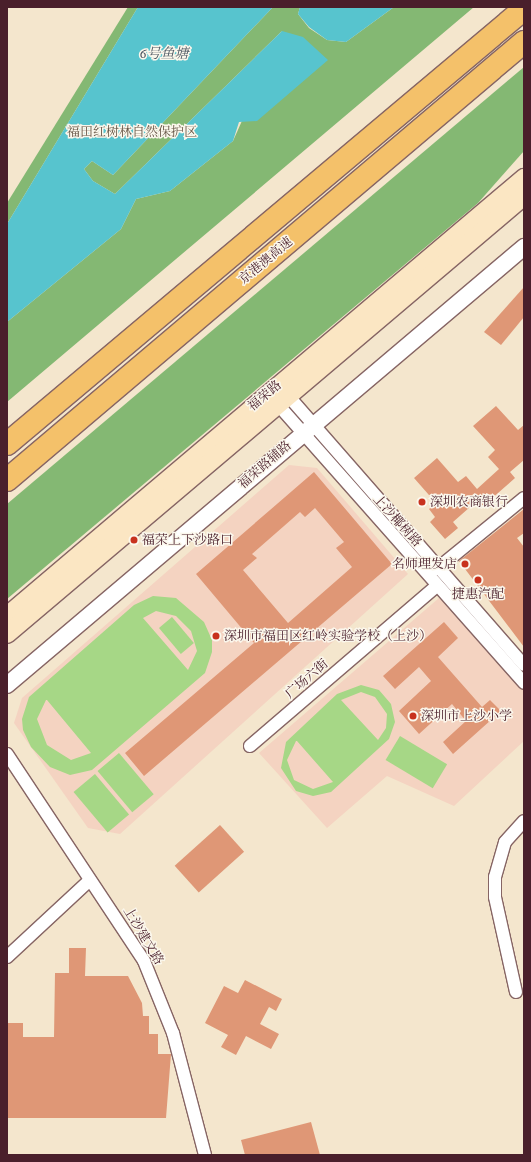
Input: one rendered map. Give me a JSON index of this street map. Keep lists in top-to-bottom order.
{
  "streets": {
    "highway": ["京港澳高速"],
    "main road": ["福荣路"],
    "street": [
      "福荣路辅路",
      "上沙椰树路",
      "广场六街",
      "上沙建文路"
    ]
  },
  "crossings": [
    ["福荣路", "上沙椰树路"],
    ["福荣路辅路", "上沙椰树路"],
    ["上沙椰树路", "广场六街"]
  ],
  "water": ["6号鱼塘"],
  "parks": ["福田红树林自然保护区"],
  "places": [
    "深圳农商银行",
    "福荣上下沙路口",
    "名师理发店",
    "捷惠汽配",
    "深圳市福田区红岭实验学校（上沙）",
    "深圳市上沙小学"
  ]
}
